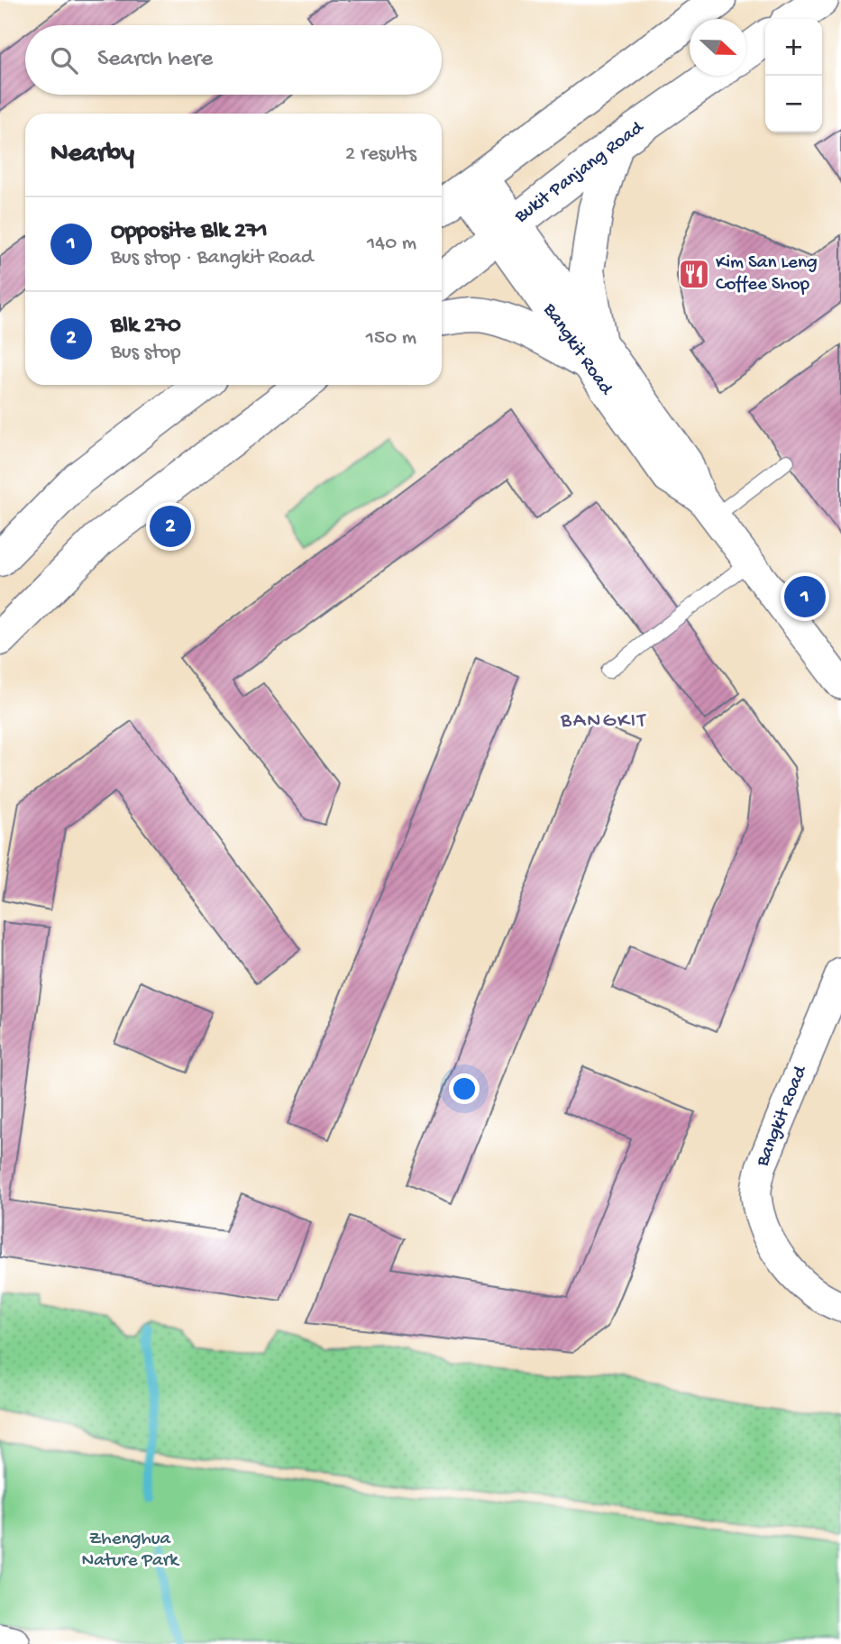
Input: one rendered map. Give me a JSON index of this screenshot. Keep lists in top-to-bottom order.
{
  "streets": {
    "main road": ["Bukit Panjang Road"],
    "street": ["Bangkit Road"]
  },
  "crossings": [
    ["Bukit Panjang Road", "Bangkit Road"]
  ],
  "districts": ["BANGKIT"],
  "parks": ["Zhenghua Nature Park"],
  "places": {
    "restaurant": ["Kim San Leng Coffee Shop"]
  },
  "north": "right",
  "page": {
    "map_buttons": ["+", "−"],
    "search": "Search here",
    "heading": ["Nearby", "2 results"],
    "list": [
      {
        "mark": "1",
        "name": "Opposite Blk 271",
        "note": "Bus stop · Bangkit Road",
        "value": "140 m"
      },
      {
        "mark": "2",
        "name": "Blk 270",
        "note": "Bus stop",
        "value": "150 m"
      }
    ],
    "pins": ["2", "1"]
  }
}
